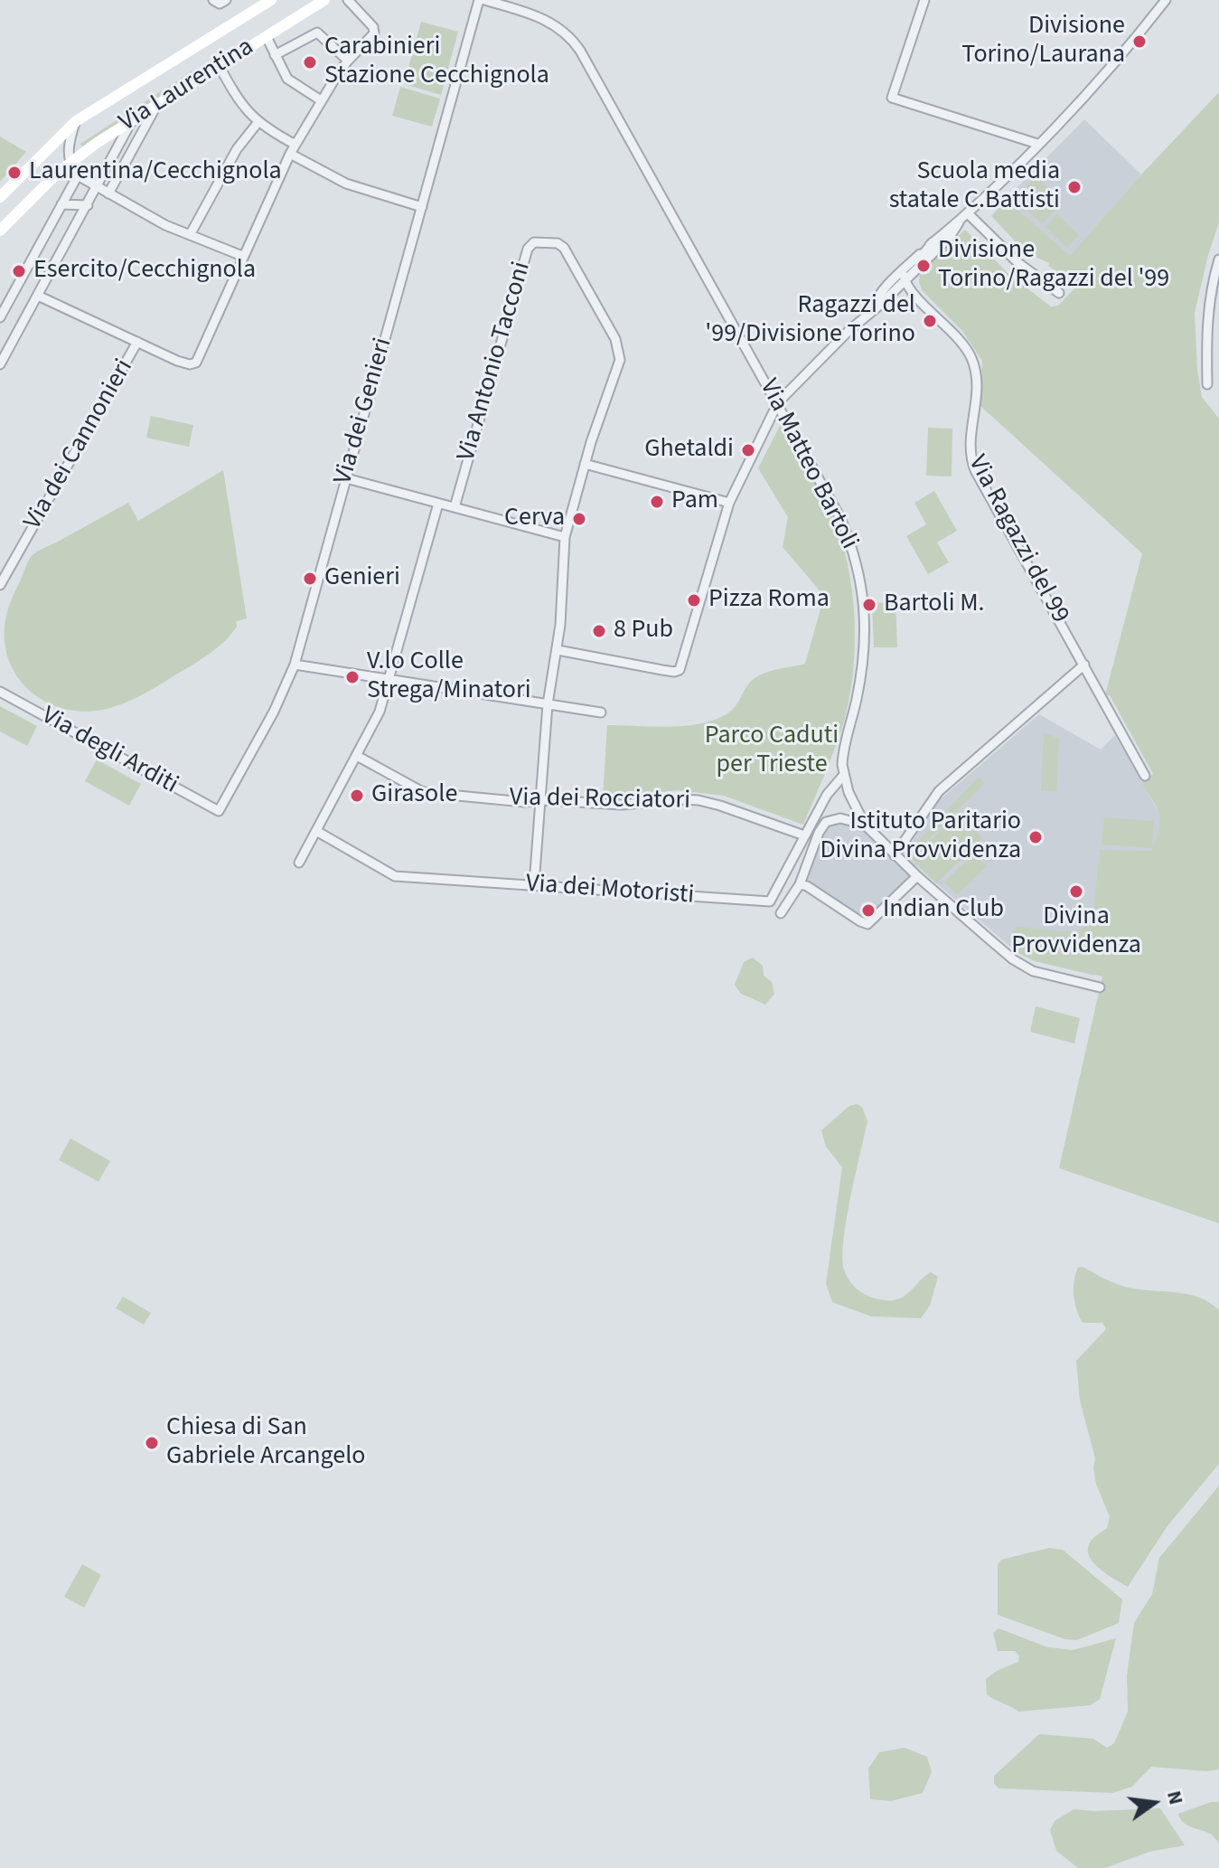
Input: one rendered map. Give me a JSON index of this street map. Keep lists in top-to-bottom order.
{
  "streets": {
    "main road": ["Via Laurentina"],
    "street": [
      "Via Antonio Tacconi",
      "Via dei Genieri",
      "Via dei Cannonieri",
      "Via Matteo Bartoli",
      "Via Ragazzi del 99",
      "Via degli Arditi",
      "Via dei Rocciatori",
      "Via dei Motoristi"
    ]
  },
  "crossings": [
    ["Via dei Genieri", "Via Matteo Bartoli"],
    ["Via dei Genieri", "Via degli Arditi"],
    ["Via Matteo Bartoli", "Via dei Motoristi"],
    ["Via dei Rocciatori", "Via dei Motoristi"]
  ],
  "parks": ["Parco Caduti per Trieste"],
  "places": [
    "Divisione Torino/Laurana",
    "Carabinieri Stazione Cecchignola",
    "Laurentina/Cecchignola",
    "Scuola media statale C.Battisti",
    "Divisione Torino/Ragazzi del '99",
    "Esercito/Cecchignola",
    "Ragazzi del '99/Divisione Torino",
    "Ghetaldi",
    "Pam",
    "Cerva",
    "Genieri",
    "Pizza Roma",
    "Bartoli M.",
    "8 Pub",
    "V.lo Colle Strega/Minatori",
    "Girasole",
    "Istituto Paritario Divina Provvidenza",
    "Divina Provvidenza",
    "Indian Club",
    "Chiesa di San Gabriele Arcangelo"
  ],
  "north": "right"
}
